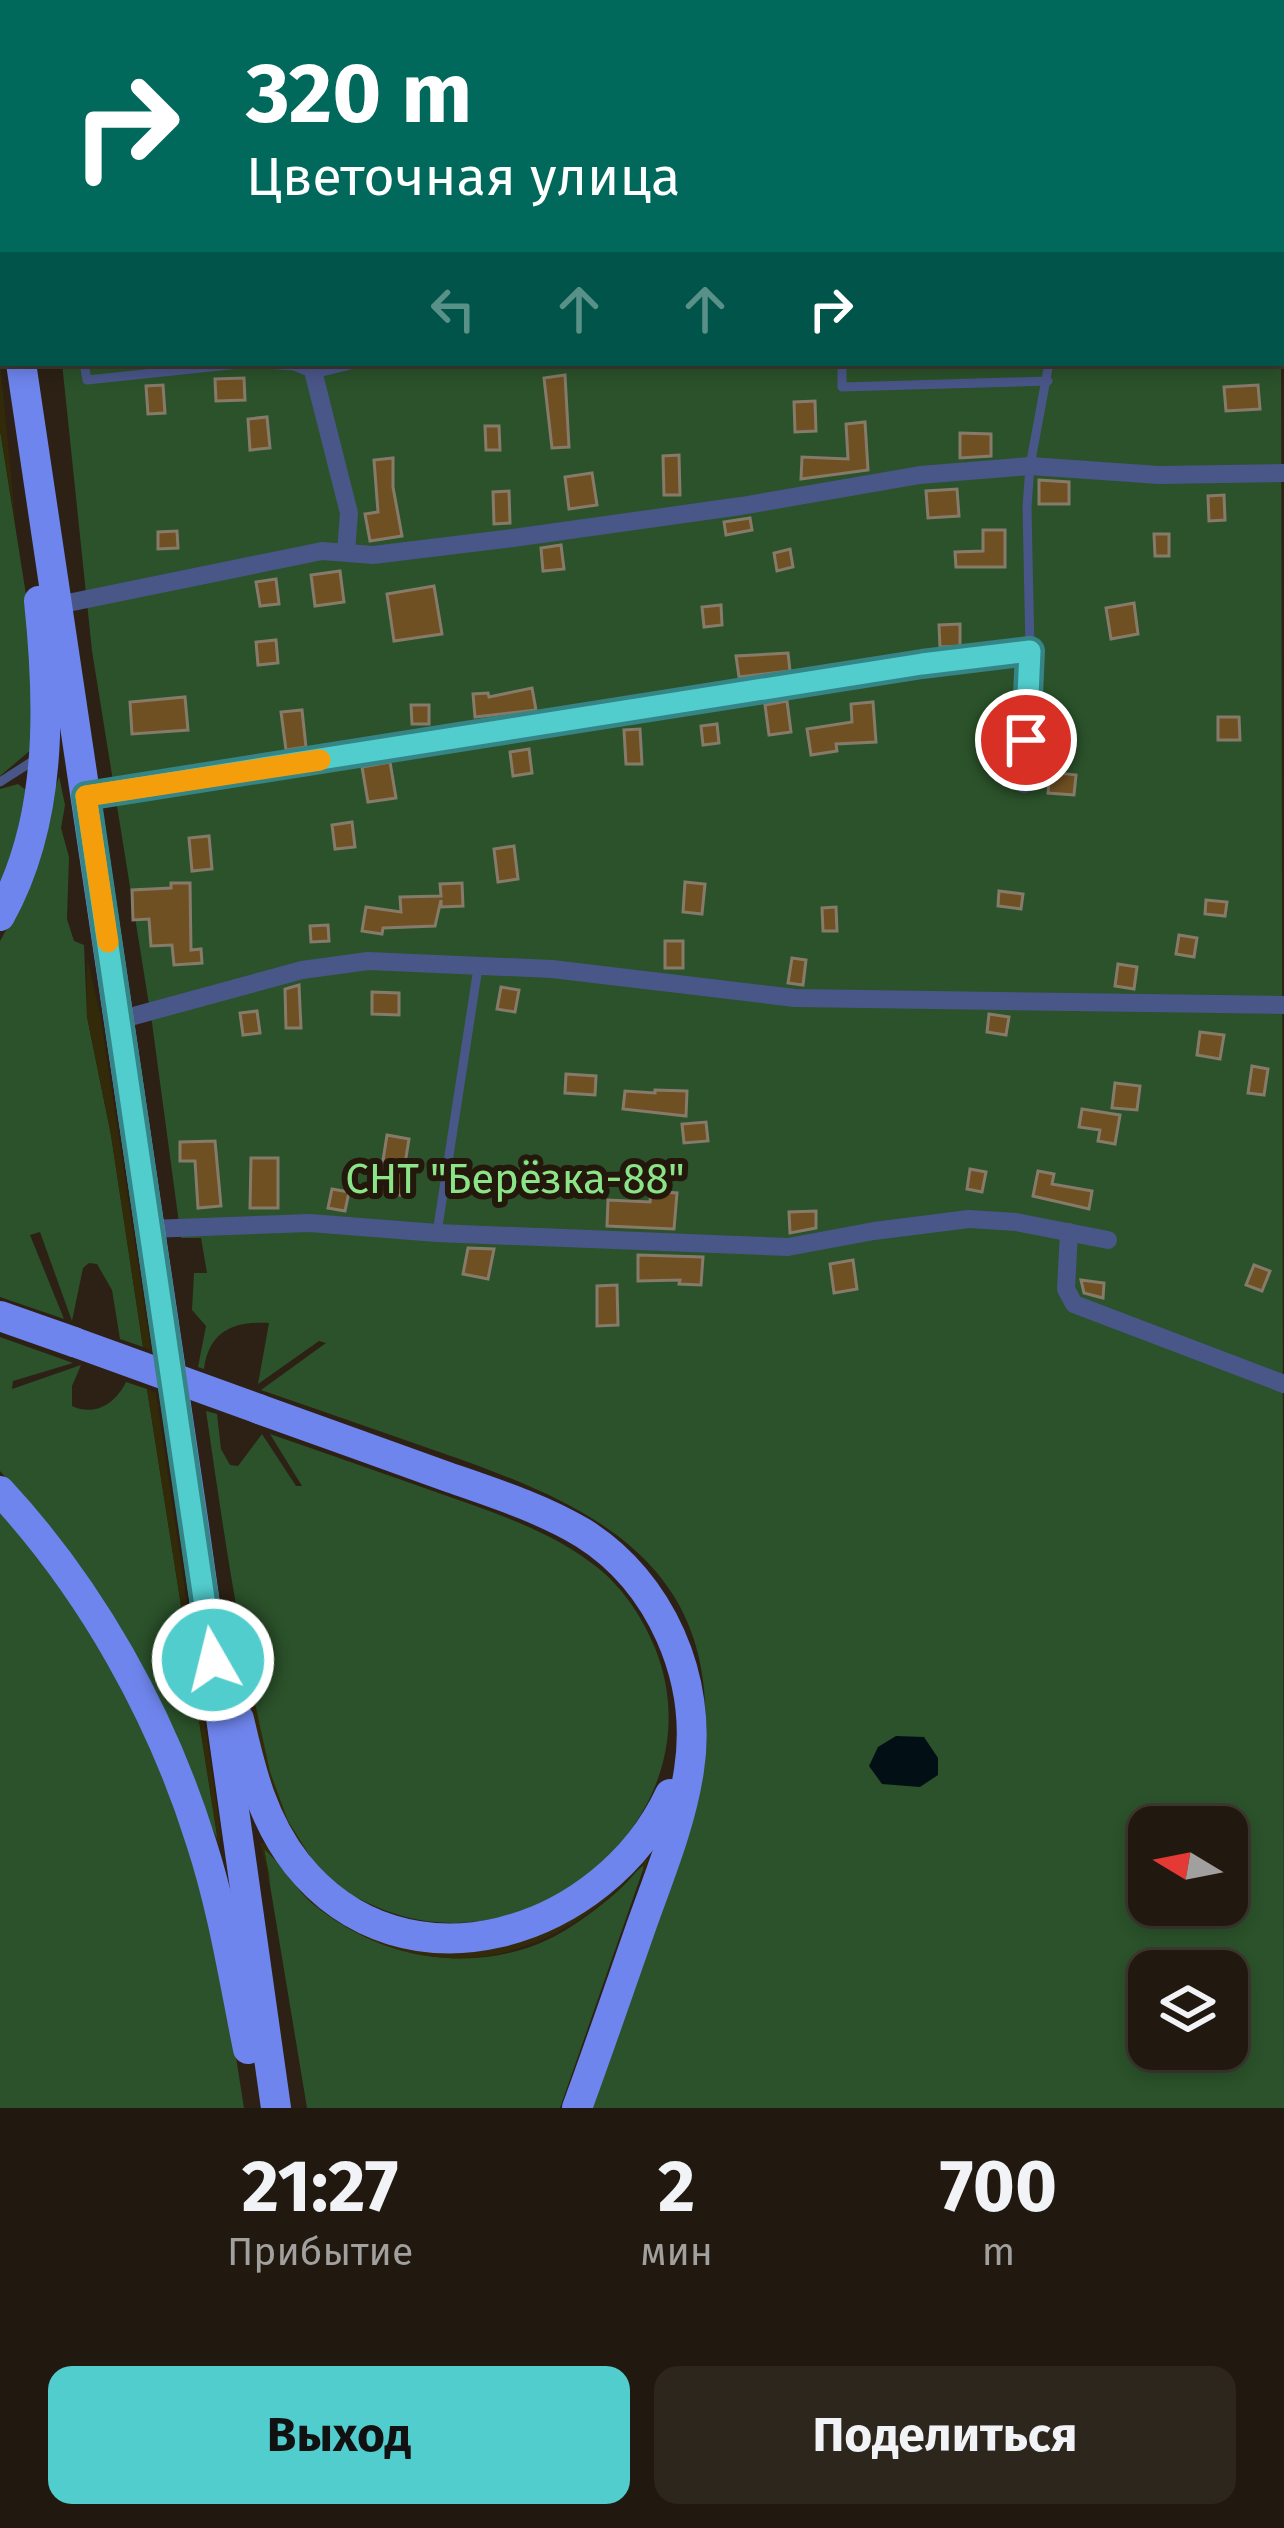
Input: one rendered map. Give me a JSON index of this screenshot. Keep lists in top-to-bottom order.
{
  "parks": ["СНТ \"Берёзка-88\""],
  "north": "left",
  "page": {
    "turn": ["320 m", "Цветочная улица"],
    "eta": [
      "21:27",
      "Прибытие",
      "2",
      "мин",
      "700",
      "m"
    ],
    "buttons": ["Выход", "Поделиться"]
  }
}
